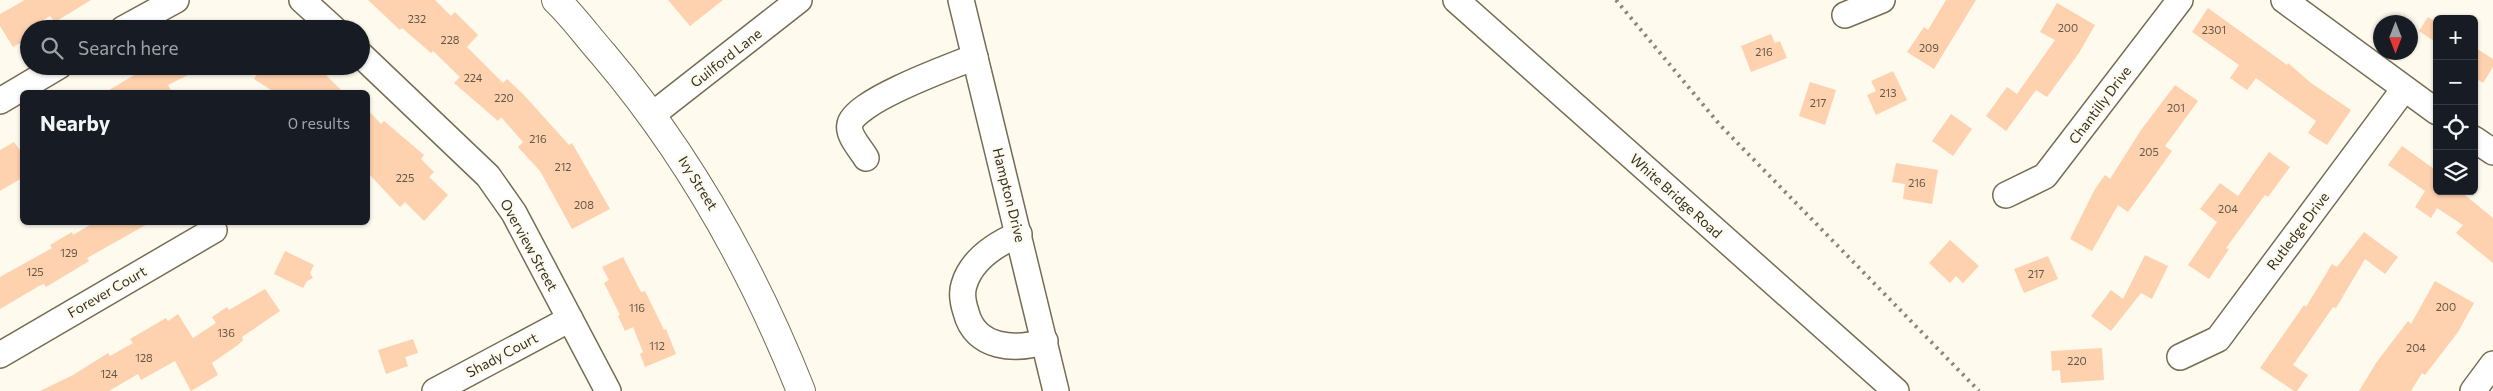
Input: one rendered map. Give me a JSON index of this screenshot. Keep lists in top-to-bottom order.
{
  "streets": {
    "main road": ["Ivy Street"],
    "street": [
      "Guilford Lane",
      "Chantilly Drive",
      "Hampton Drive",
      "White Bridge Road",
      "Rutledge Drive",
      "Overview Street",
      "Forever Court",
      "Shady Court"
    ]
  },
  "crossings": [
    ["Guilford Lane", "Ivy Street"],
    ["Overview Street", "Shady Court"]
  ],
  "house_numbers": [
    "232",
    "200",
    "2301",
    "228",
    "209",
    "216",
    "224",
    "213",
    "220",
    "217",
    "201",
    "216",
    "205",
    "212",
    "225",
    "216",
    "208",
    "204",
    "129",
    "125",
    "217",
    "200",
    "116",
    "136",
    "112",
    "204",
    "128",
    "220",
    "124"
  ],
  "north": "bottom",
  "page": {
    "map_buttons": ["+", "−"],
    "search": "Search here",
    "heading": ["Nearby", "0 results"]
  }
}
